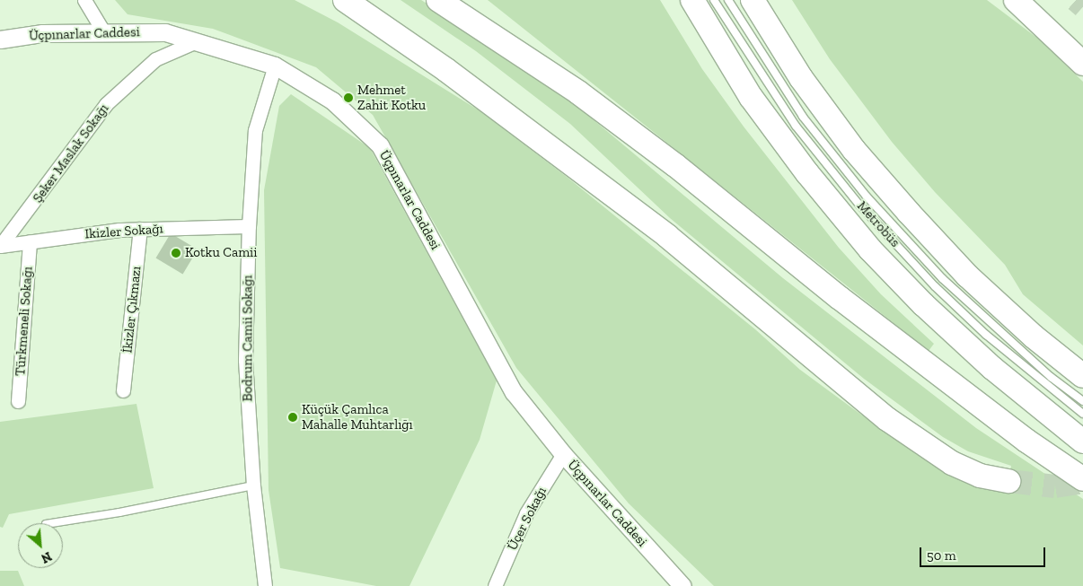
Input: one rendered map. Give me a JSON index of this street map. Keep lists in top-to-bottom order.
{
  "streets": {
    "street": [
      "Üçpınarlar Caddesi",
      "Şeker Maslak Sokağı",
      "Ikizler Sokağı",
      "İkizler Çıkmazı",
      "Türkmeneli Sokağı",
      "Bodrum Camii Sokağı",
      "Üçer Sokağı"
    ],
    "lane": ["Metrobüs"]
  },
  "crossings": [
    ["Üçpınarlar Caddesi", "Şeker Maslak Sokağı"],
    ["Üçpınarlar Caddesi", "Bodrum Camii Sokağı"],
    ["Üçpınarlar Caddesi", "Üçer Sokağı"],
    ["Şeker Maslak Sokağı", "Ikizler Sokağı"],
    ["Ikizler Sokağı", "İkizler Çıkmazı"],
    ["Ikizler Sokağı", "Türkmeneli Sokağı"],
    ["Ikizler Sokağı", "Bodrum Camii Sokağı"]
  ],
  "places": ["Mehmet Zahit Kotku", "Kotku Camii", "Küçük Çamlıca Mahalle Muhtarlığı"],
  "scale_bar": "50 m",
  "north": "bottom right"
}
